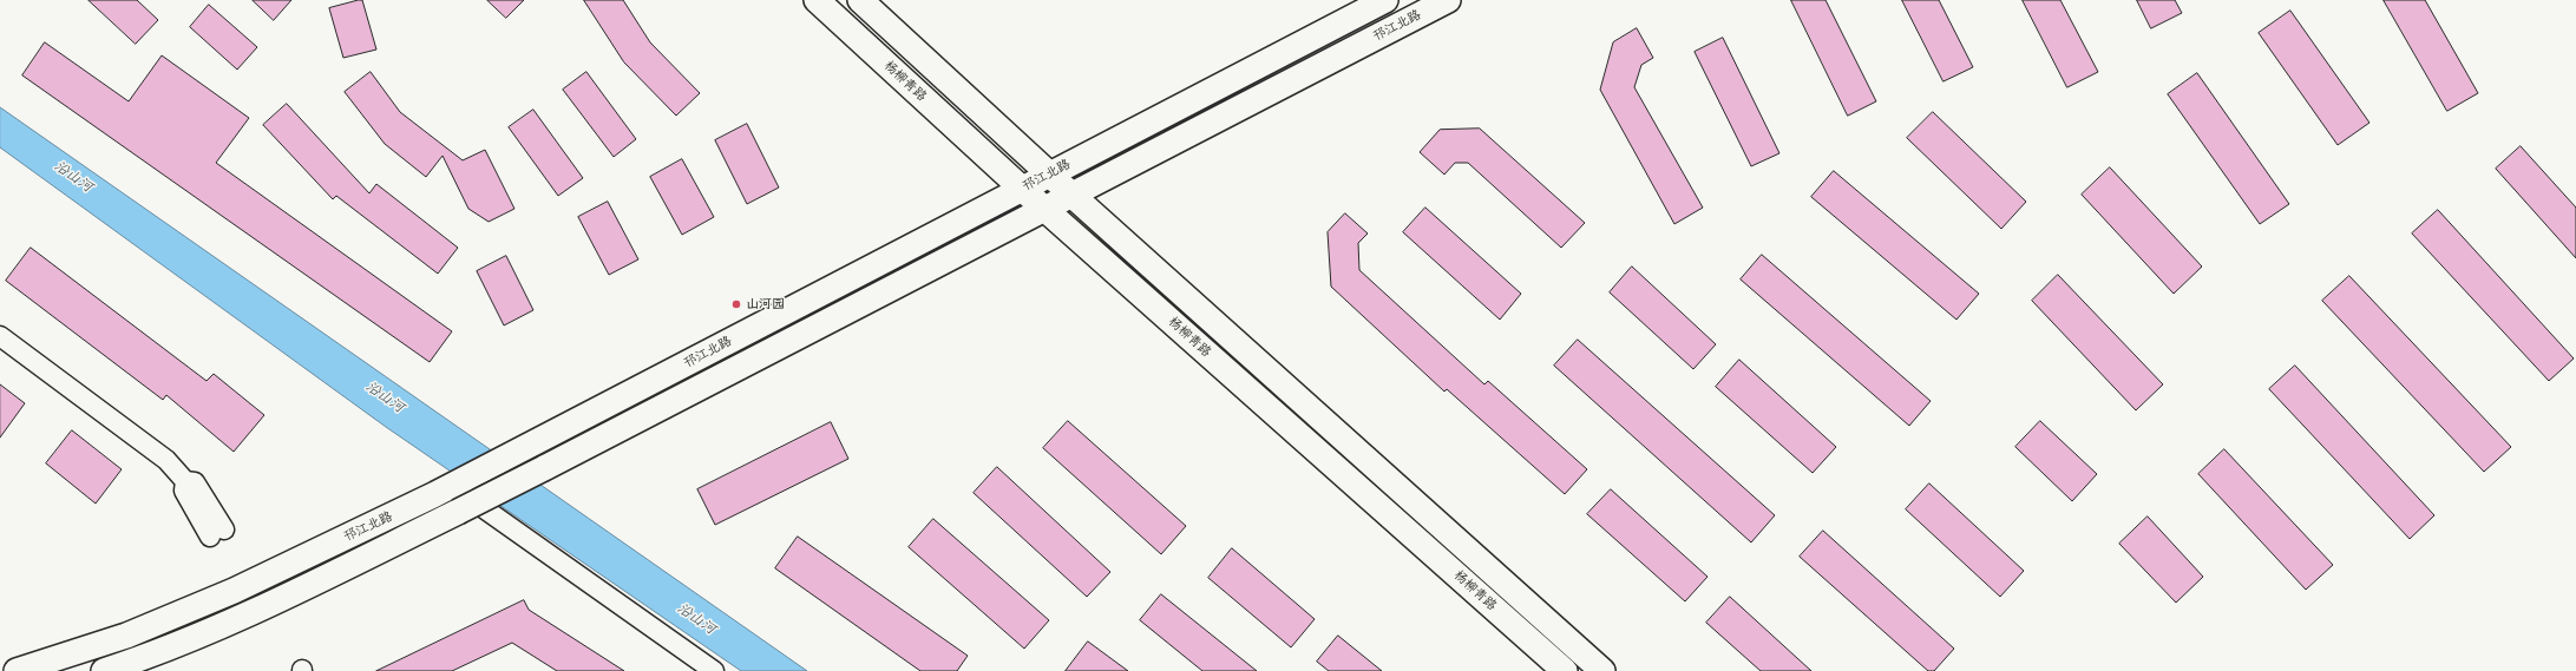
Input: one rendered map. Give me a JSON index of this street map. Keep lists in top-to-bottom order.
{
  "streets": {
    "main road": ["邗江北路", "杨柳青路"]
  },
  "crossings": [
    ["邗江北路", "杨柳青路"]
  ],
  "water": ["沿山河"],
  "places": ["山河园"]
}
